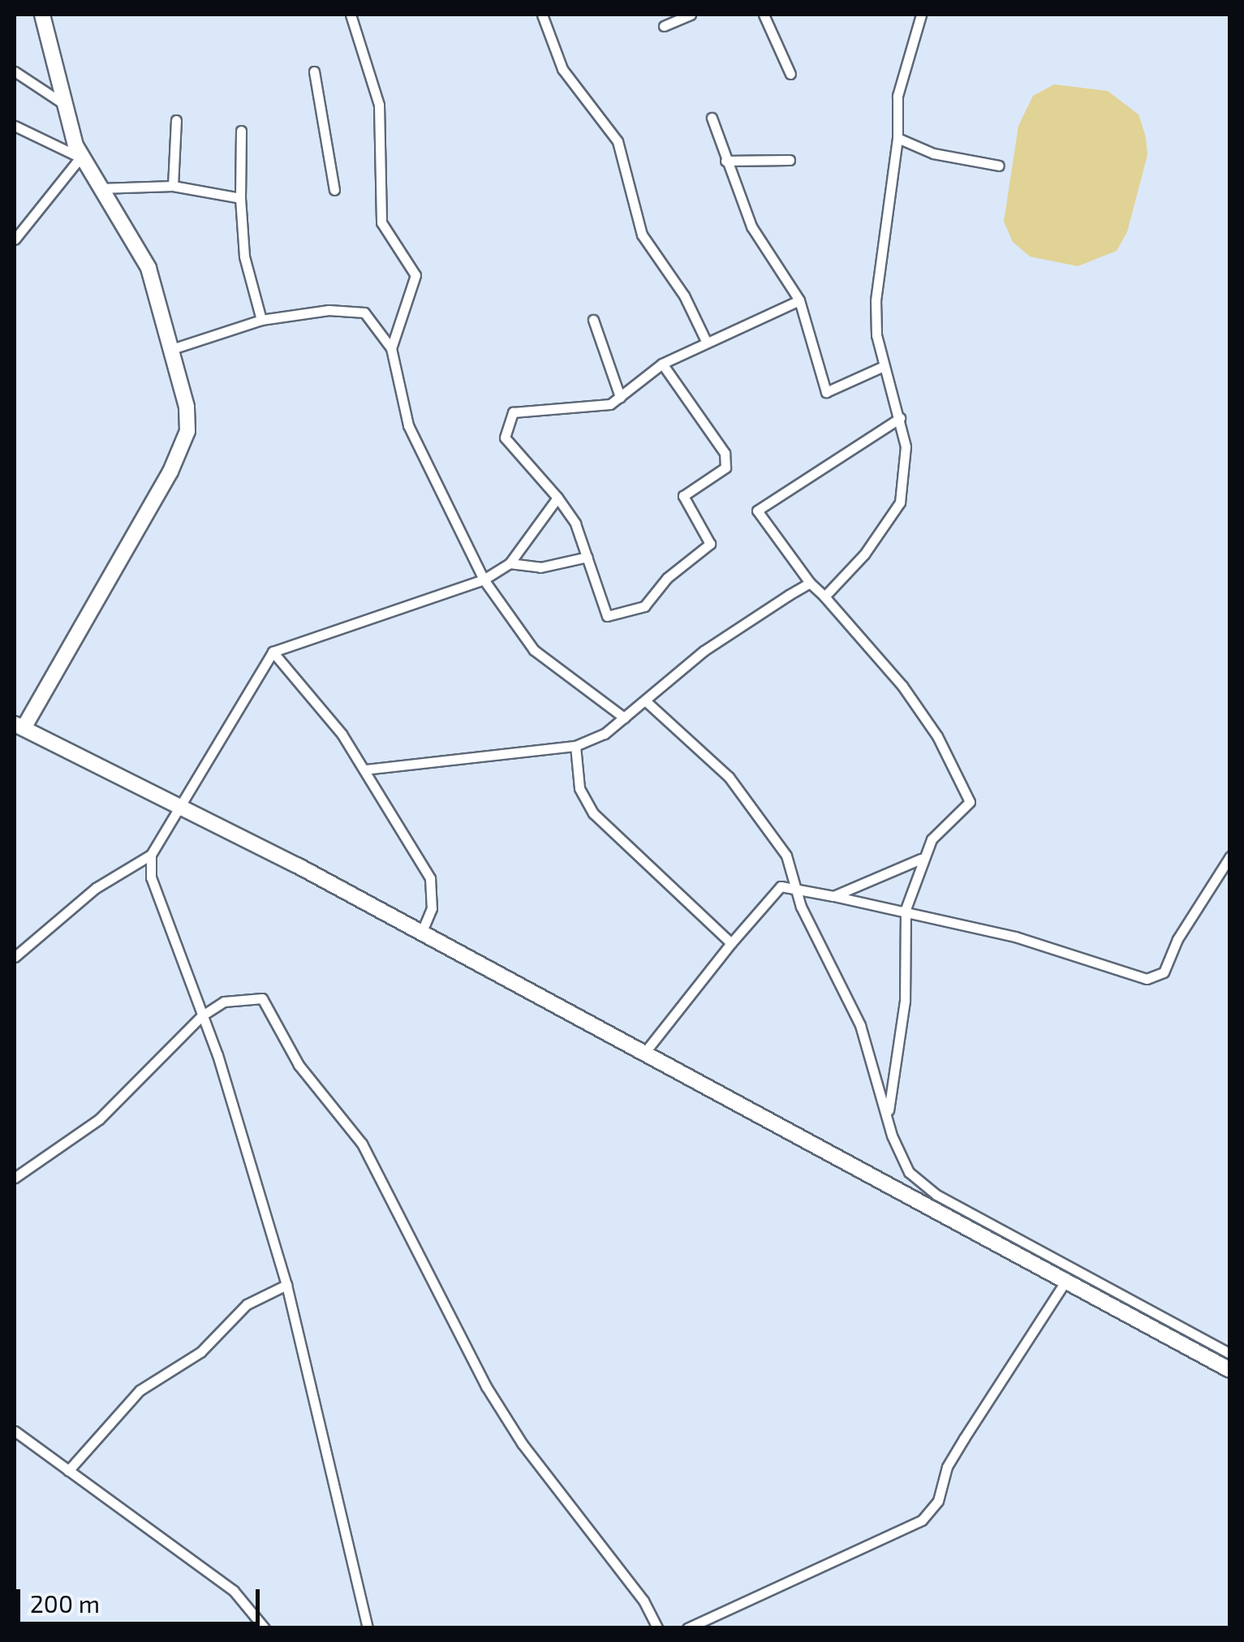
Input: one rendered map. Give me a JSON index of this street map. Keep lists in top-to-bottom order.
{
  "scale_bar": "200 m"
}
